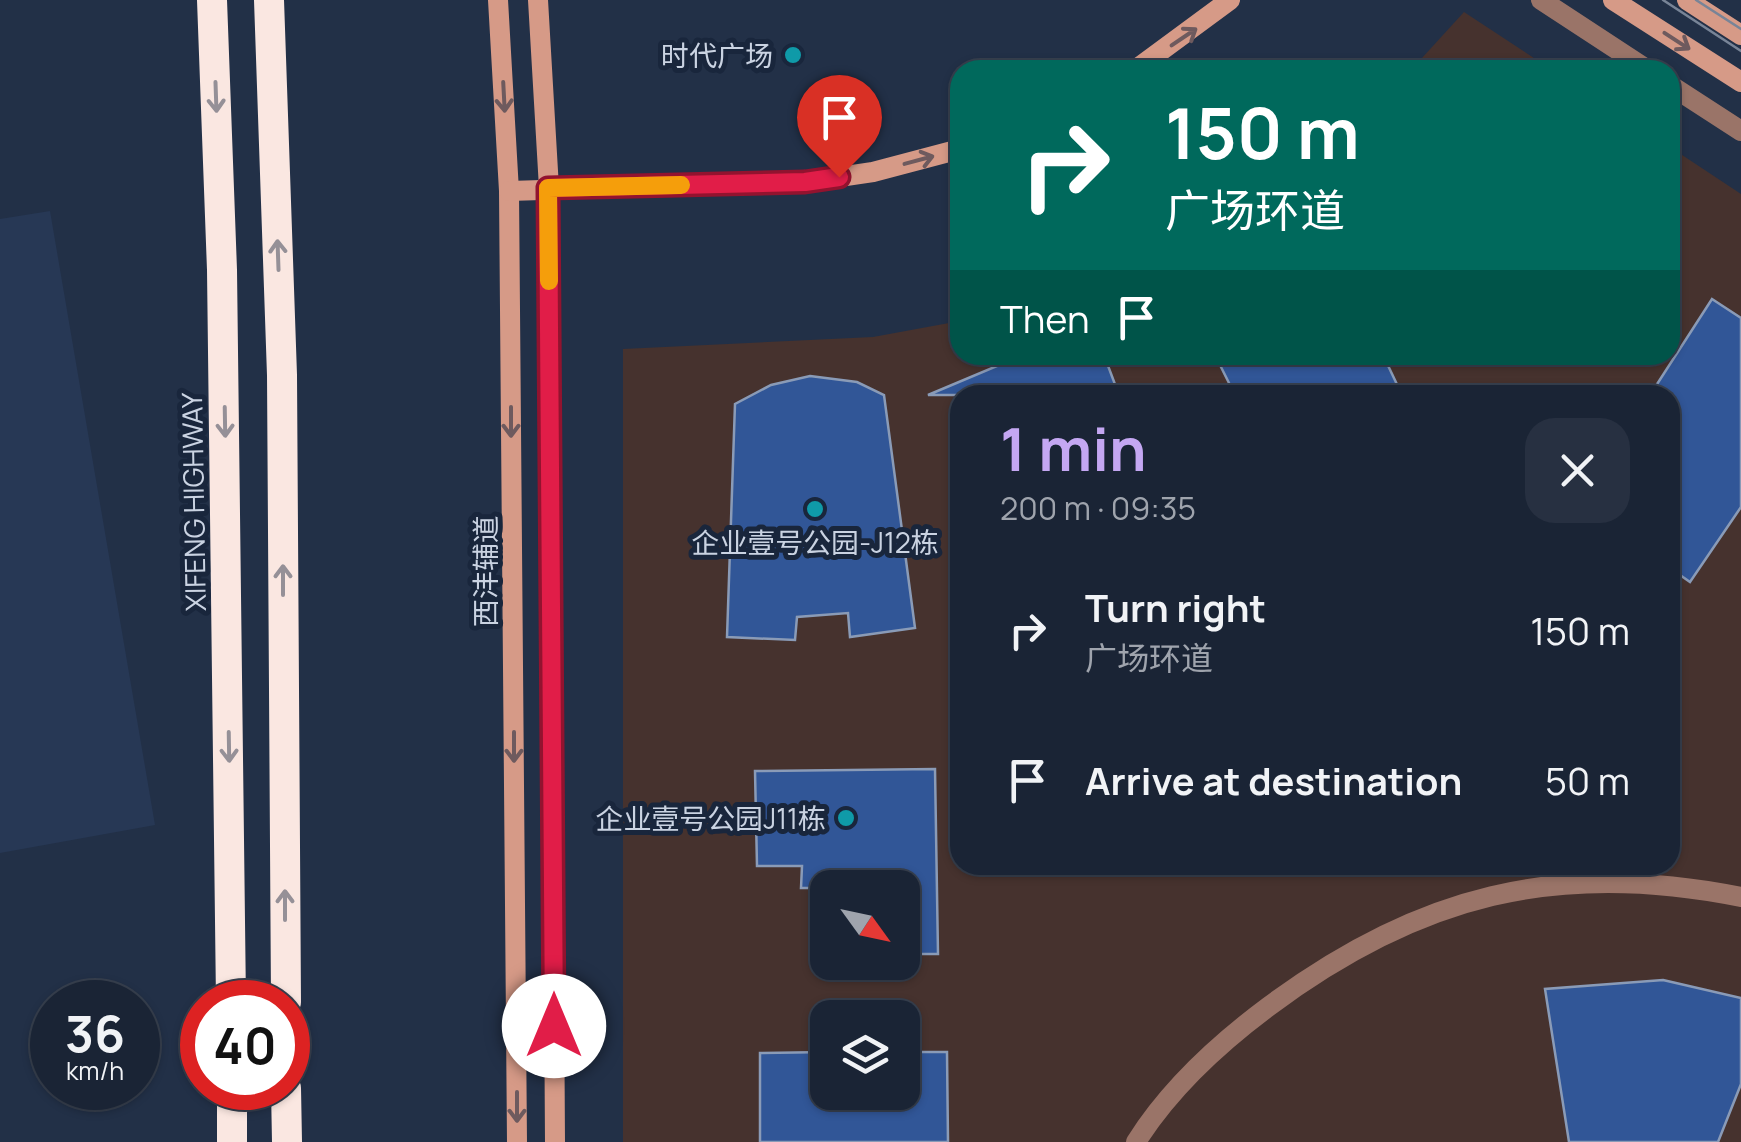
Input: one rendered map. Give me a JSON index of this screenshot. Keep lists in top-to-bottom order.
{
  "streets": {
    "highway": ["XIFENG HIGHWAY"],
    "street": ["西沣辅道"]
  },
  "places": ["时代广场", "企业壹号公园-J12栋", "企业壹号公园J11栋"],
  "north": "bottom right",
  "page": {
    "turn": ["150 m", "广场环道"],
    "then": "Then",
    "heading": ["1 min", "200 m · 09:35"],
    "list": [
      {
        "name": "Turn right",
        "note": "广场环道",
        "value": "150 m"
      },
      {
        "name": "Arrive at destination",
        "value": "50 m"
      }
    ],
    "speed": "36 km/h",
    "limit": "40"
  }
}
